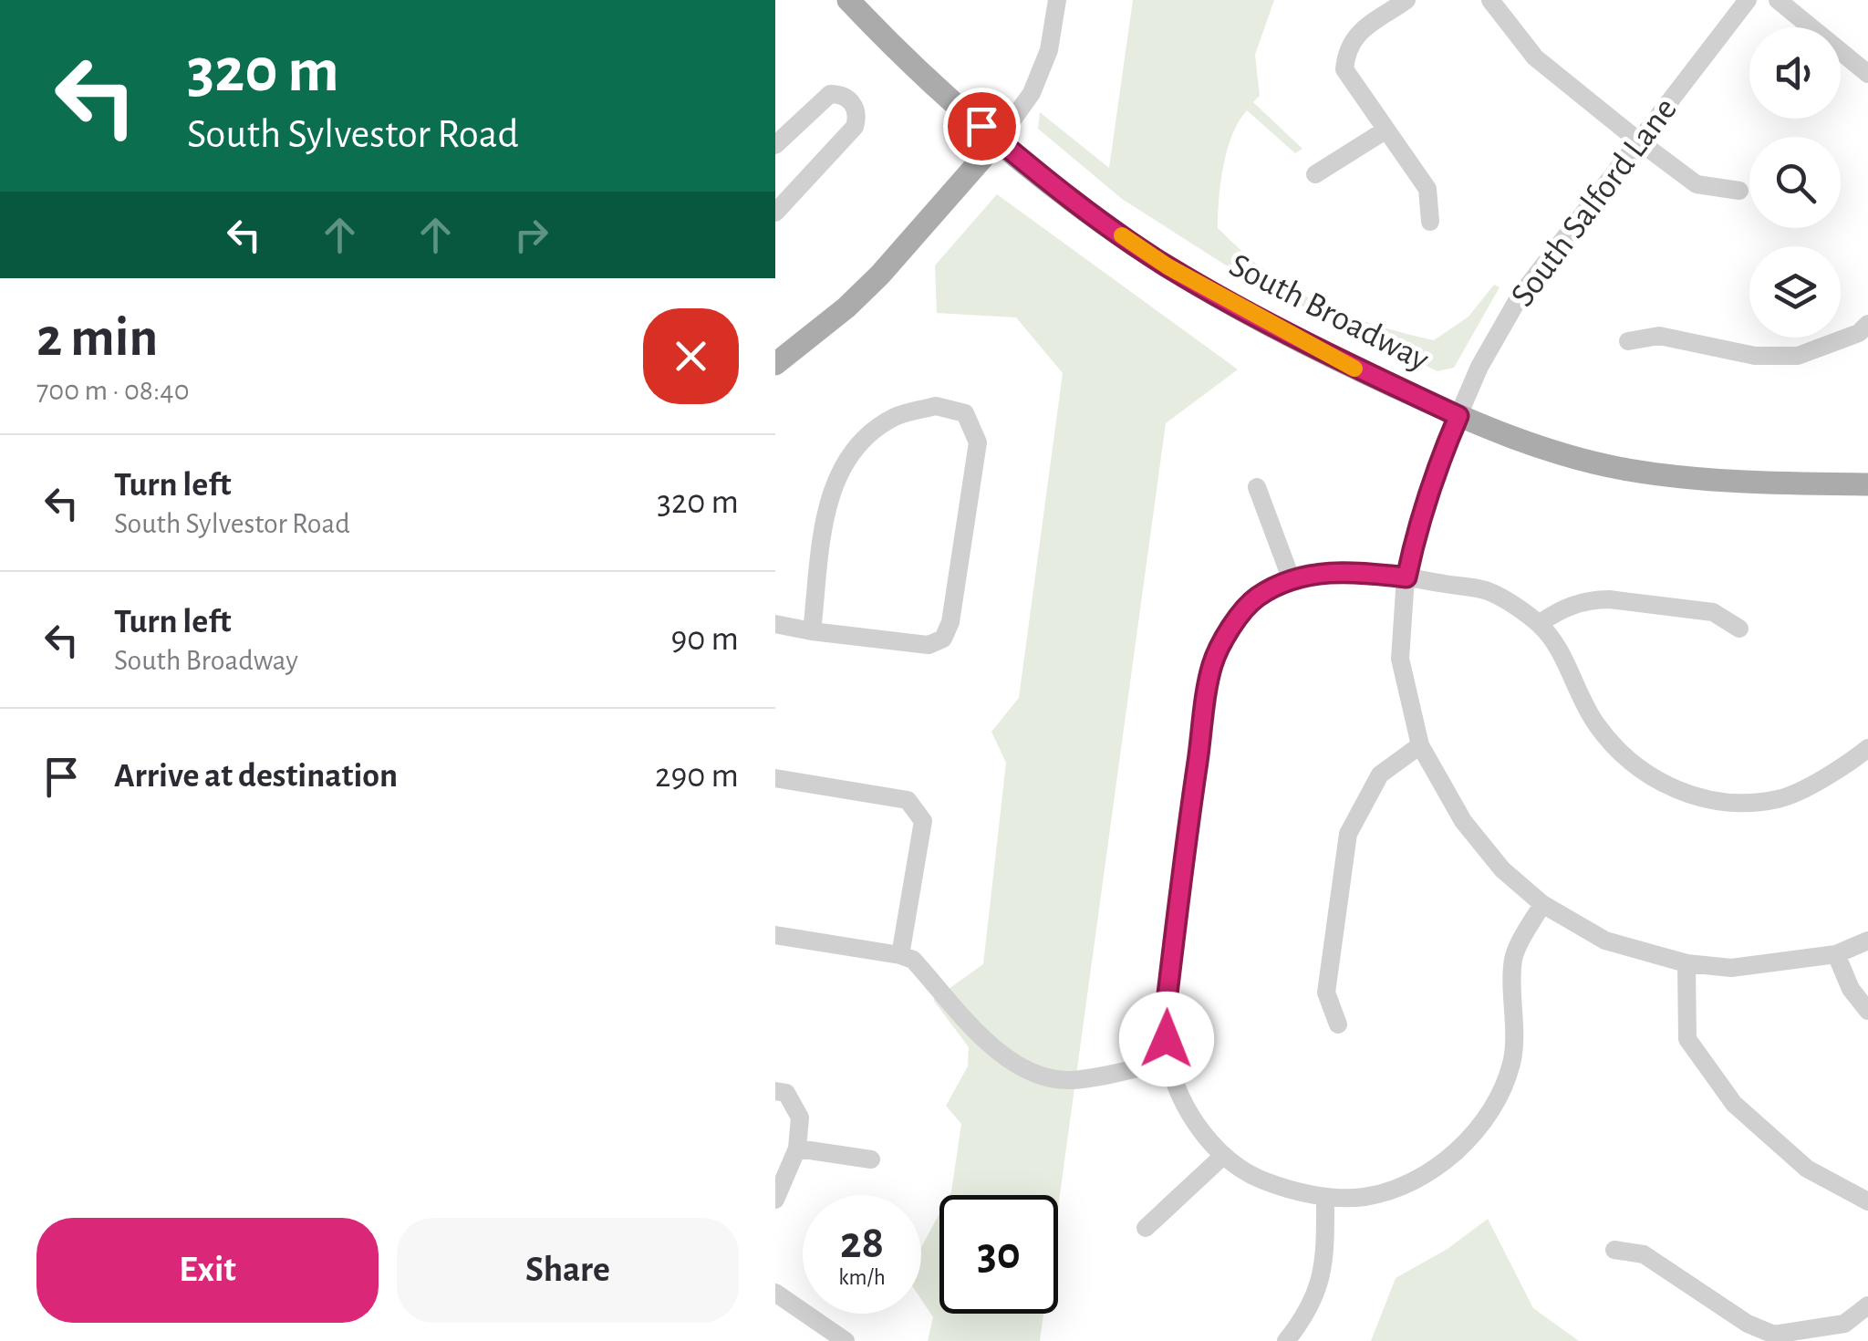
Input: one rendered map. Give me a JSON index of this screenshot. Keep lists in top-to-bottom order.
{
  "streets": {
    "main road": ["South Broadway"],
    "street": ["South Salford Lane"]
  },
  "crossings": [
    ["South Salford Lane", "South Broadway"]
  ],
  "page": {
    "turn": ["320 m", "South Sylvestor Road"],
    "heading": ["2 min", "700 m · 08:40"],
    "list": [
      {
        "name": "Turn left",
        "note": "South Sylvestor Road",
        "value": "320 m"
      },
      {
        "name": "Turn left",
        "note": "South Broadway",
        "value": "90 m"
      },
      {
        "name": "Arrive at destination",
        "value": "290 m"
      }
    ],
    "speed": "28 km/h",
    "limit": "30",
    "buttons": ["Exit", "Share"]
  }
}
